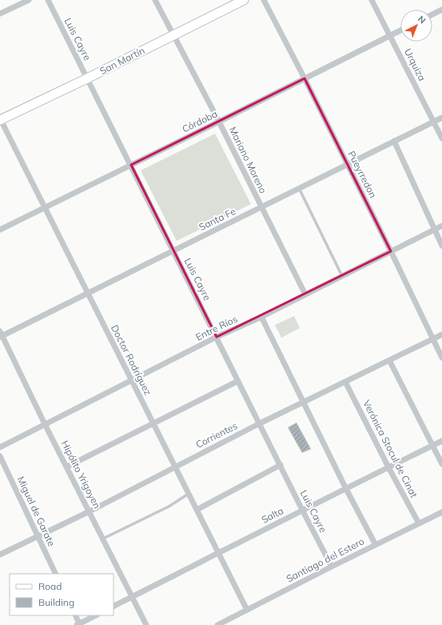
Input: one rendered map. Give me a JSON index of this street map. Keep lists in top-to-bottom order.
{
  "streets": {
    "street": [
      "Luis Cayre",
      "San Martín",
      "Urquiza",
      "Córdoba",
      "Mariano Moreno",
      "Pueyrredon",
      "Santa Fe",
      "Entre Ríos",
      "Doctor Rodríguez",
      "Corrientes",
      "Verónica Stocul de Cinat",
      "Hipólito Yrigoyen",
      "Miguel de Garate",
      "Salta",
      "Santiago del Estero"
    ]
  },
  "crossings": [
    ["Luis Cayre", "San Martín"],
    ["Luis Cayre", "Córdoba"],
    ["Luis Cayre", "Santa Fe"],
    ["Luis Cayre", "Entre Ríos"],
    ["Luis Cayre", "Corrientes"],
    ["Luis Cayre", "Salta"],
    ["Luis Cayre", "Santiago del Estero"],
    ["San Martín", "Mariano Moreno"],
    ["San Martín", "Doctor Rodríguez"],
    ["Urquiza", "Córdoba"],
    ["Urquiza", "Santa Fe"],
    ["Córdoba", "Mariano Moreno"],
    ["Córdoba", "Pueyrredon"],
    ["Córdoba", "Doctor Rodríguez"],
    ["Mariano Moreno", "Santa Fe"],
    ["Mariano Moreno", "Entre Ríos"],
    ["Pueyrredon", "Santa Fe"],
    ["Pueyrredon", "Entre Ríos"],
    ["Pueyrredon", "Corrientes"],
    ["Santa Fe", "Doctor Rodríguez"],
    ["Santa Fe", "Hipólito Yrigoyen"],
    ["Entre Ríos", "Doctor Rodríguez"],
    ["Entre Ríos", "Hipólito Yrigoyen"],
    ["Doctor Rodríguez", "Corrientes"],
    ["Doctor Rodríguez", "Salta"],
    ["Doctor Rodríguez", "Santiago del Estero"],
    ["Corrientes", "Verónica Stocul de Cinat"],
    ["Corrientes", "Hipólito Yrigoyen"],
    ["Corrientes", "Miguel de Garate"],
    ["Verónica Stocul de Cinat", "Salta"],
    ["Verónica Stocul de Cinat", "Santiago del Estero"],
    ["Hipólito Yrigoyen", "Salta"]
  ],
  "legend": ["Road", "Building"],
  "north": "top right"
}
